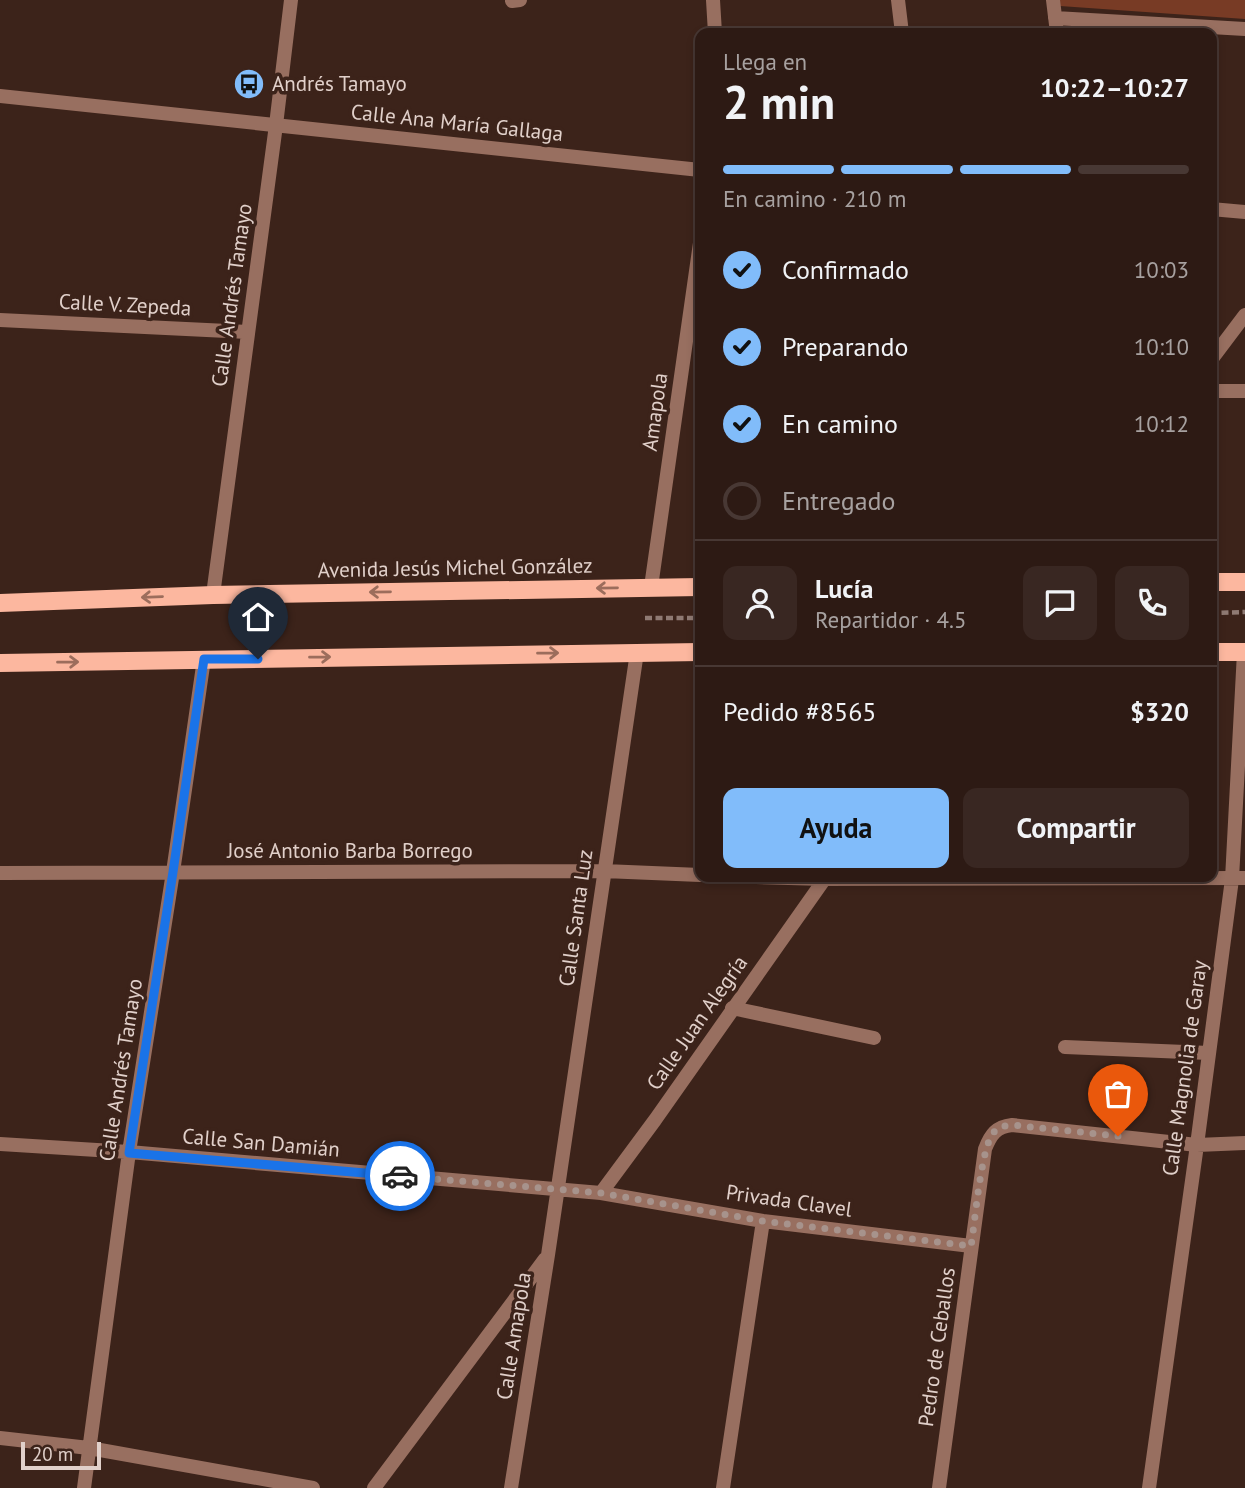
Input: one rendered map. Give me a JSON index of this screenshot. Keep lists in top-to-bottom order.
{
  "streets": {
    "main road": ["Avenida Jesús Michel González"],
    "street": [
      "Calle Ana María Gallaga",
      "Calle Andrés Tamayo",
      "Calle V. Zepeda",
      "Amapola",
      "José Antonio Barba Borrego",
      "Calle Santa Luz",
      "Calle Juan Alegría",
      "Calle Magnolia de Garay",
      "Calle San Damián",
      "Privada Clavel",
      "Calle Amapola",
      "Pedro de Ceballos"
    ]
  },
  "crossings": [
    ["Calle Ana María Gallaga", "Calle Andrés Tamayo"],
    ["Calle Andrés Tamayo", "Calle V. Zepeda"],
    ["Calle Andrés Tamayo", "Avenida Jesús Michel González"],
    ["Calle Andrés Tamayo", "José Antonio Barba Borrego"],
    ["Calle Andrés Tamayo", "Calle San Damián"],
    ["Amapola", "Avenida Jesús Michel González"],
    ["José Antonio Barba Borrego", "Calle Santa Luz"],
    ["Calle Santa Luz", "Calle San Damián"],
    ["Calle Santa Luz", "Calle Amapola"],
    ["Calle Juan Alegría", "Calle San Damián"],
    ["Calle Juan Alegría", "Privada Clavel"],
    ["Calle Magnolia de Garay", "Pedro de Ceballos"],
    ["Calle San Damián", "Privada Clavel"],
    ["Calle San Damián", "Calle Amapola"],
    ["Privada Clavel", "Pedro de Ceballos"]
  ],
  "places": {
    "bus stop": ["Andrés Tamayo"]
  },
  "scale_bar": "20 m",
  "page": {
    "heading": ["2 min", "Llega en", "10:22–10:27"],
    "panel": [
      "Lucía",
      "Repartidor · 4.5",
      "Pedido #8565",
      "$320"
    ],
    "bar": "En camino · 210 m",
    "list": [
      ["Confirmado", "10:03"],
      ["Preparando", "10:10"],
      ["En camino", "10:12"],
      "Entregado"
    ],
    "buttons": ["Ayuda", "Compartir"],
    "scale": "20 m"
  }
}
